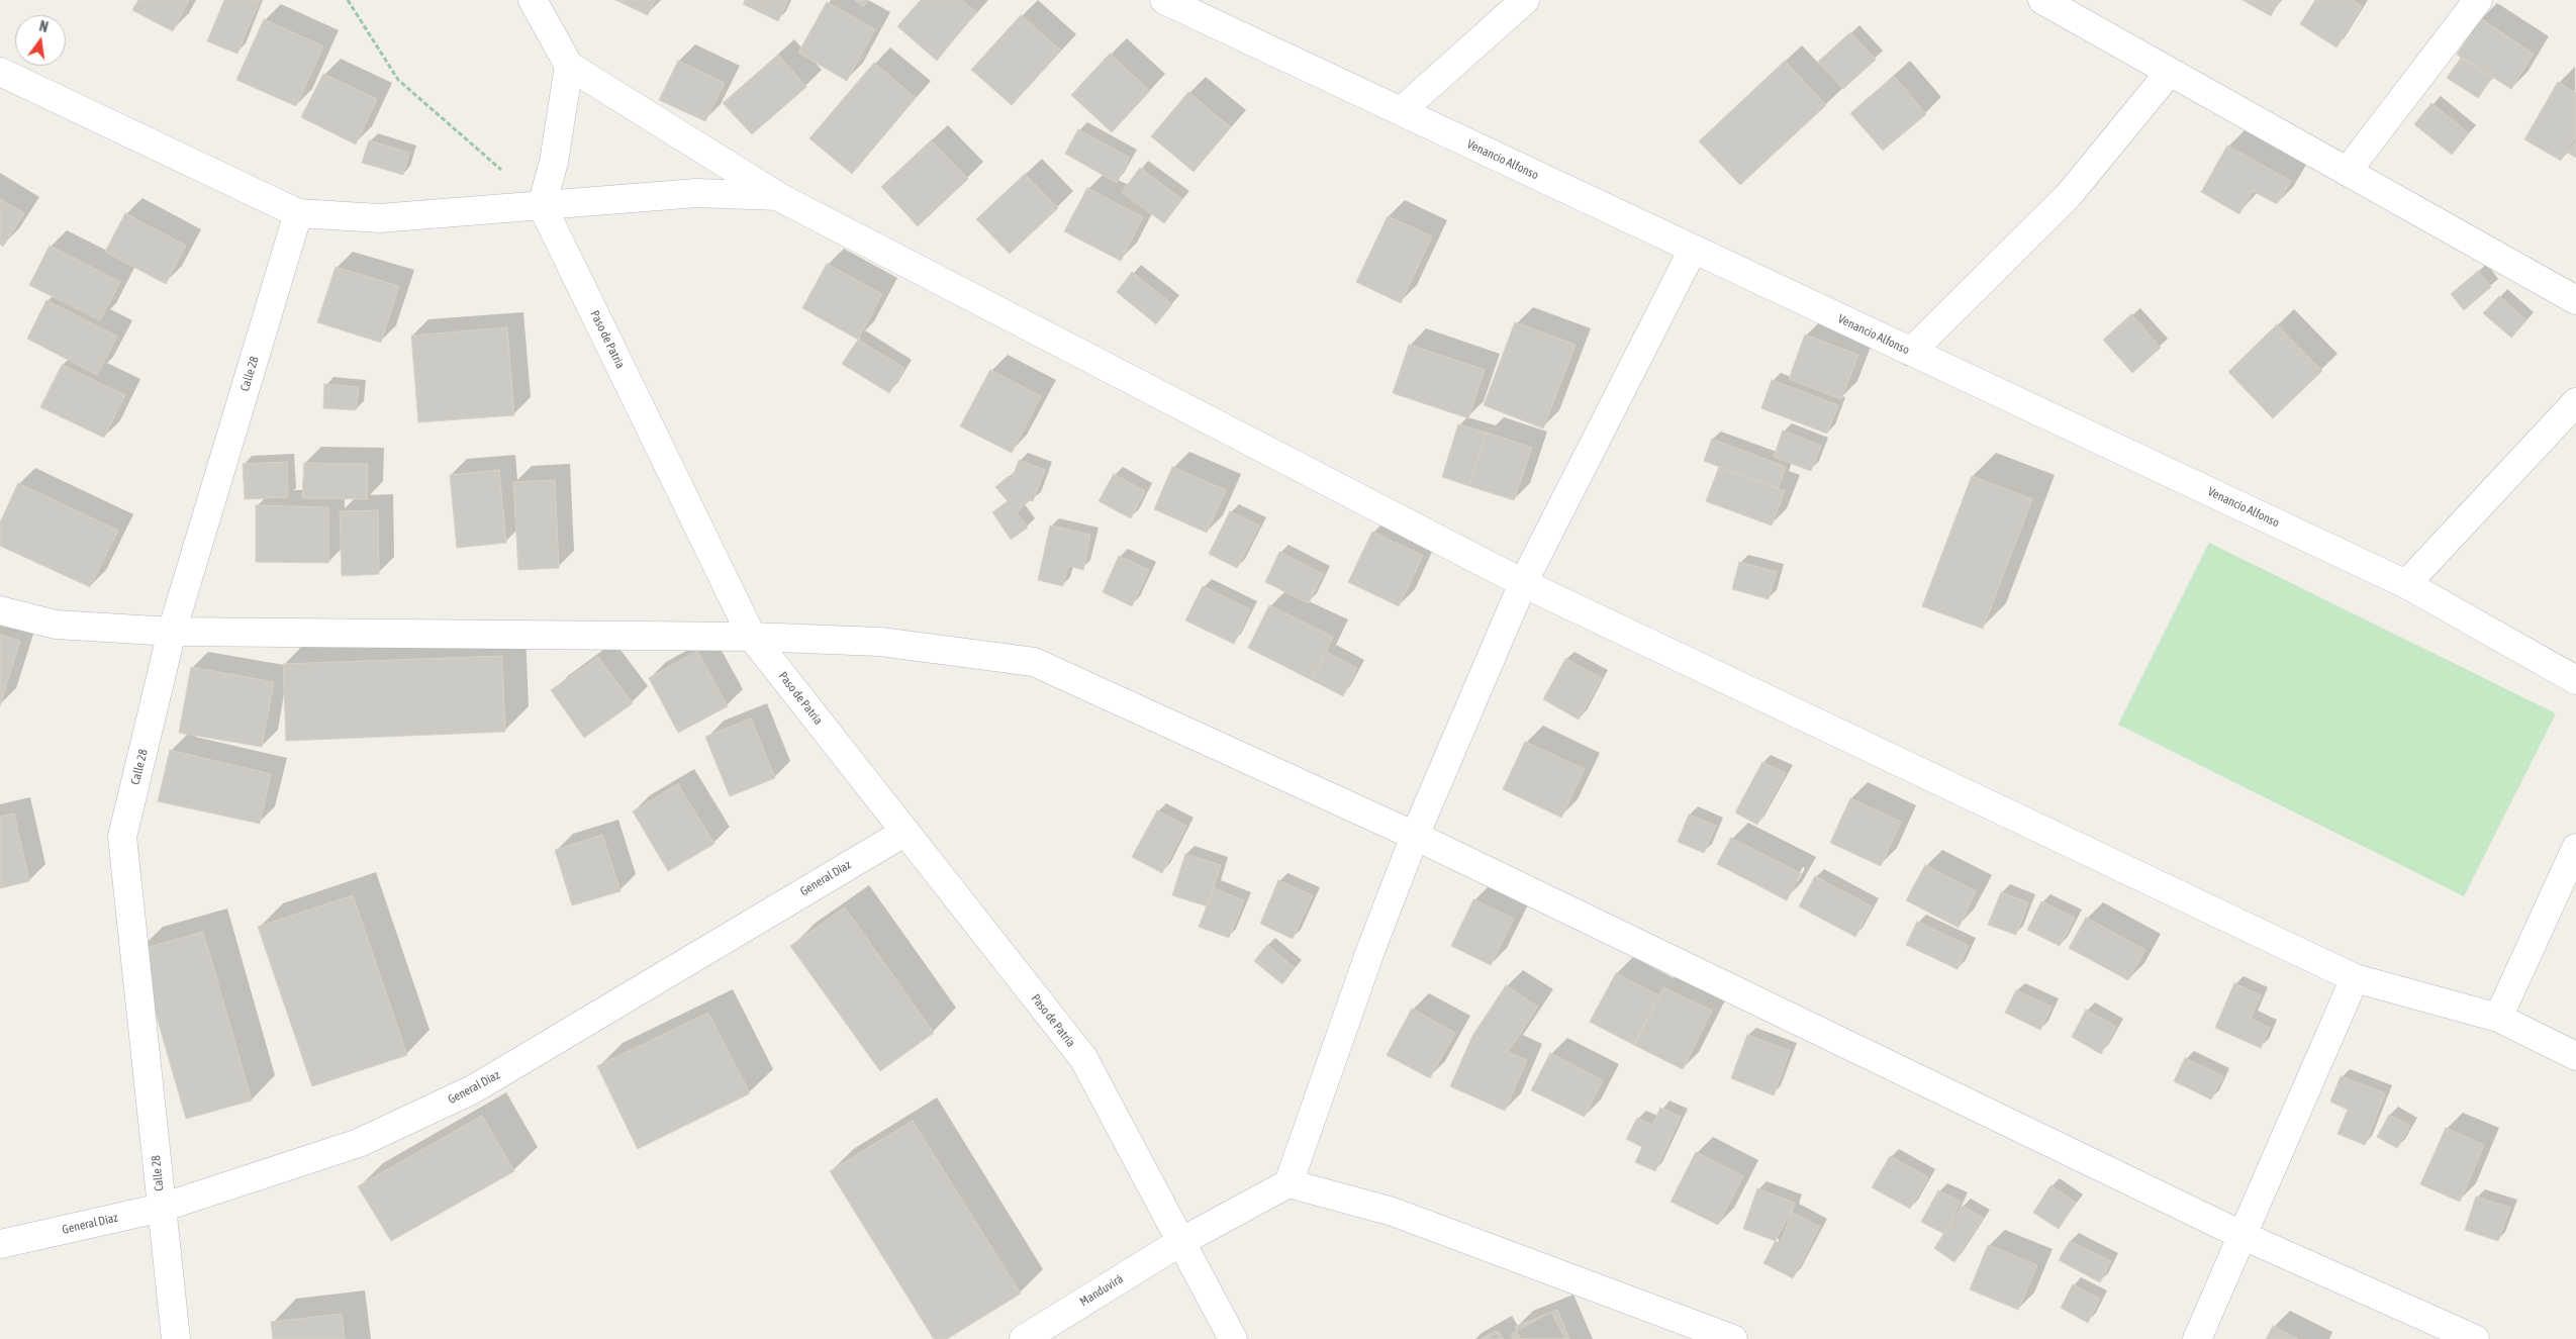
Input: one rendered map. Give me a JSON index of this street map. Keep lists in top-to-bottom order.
{
  "streets": {
    "street": [
      "Venancio Alfonso",
      "Paso de Patria",
      "Calle 28",
      "General Díaz",
      "Manduvirá"
    ]
  },
  "crossings": [
    ["Paso de Patria", "General Díaz"],
    ["Paso de Patria", "Manduvirá"],
    ["Calle 28", "General Díaz"]
  ],
  "north": "top"
}
